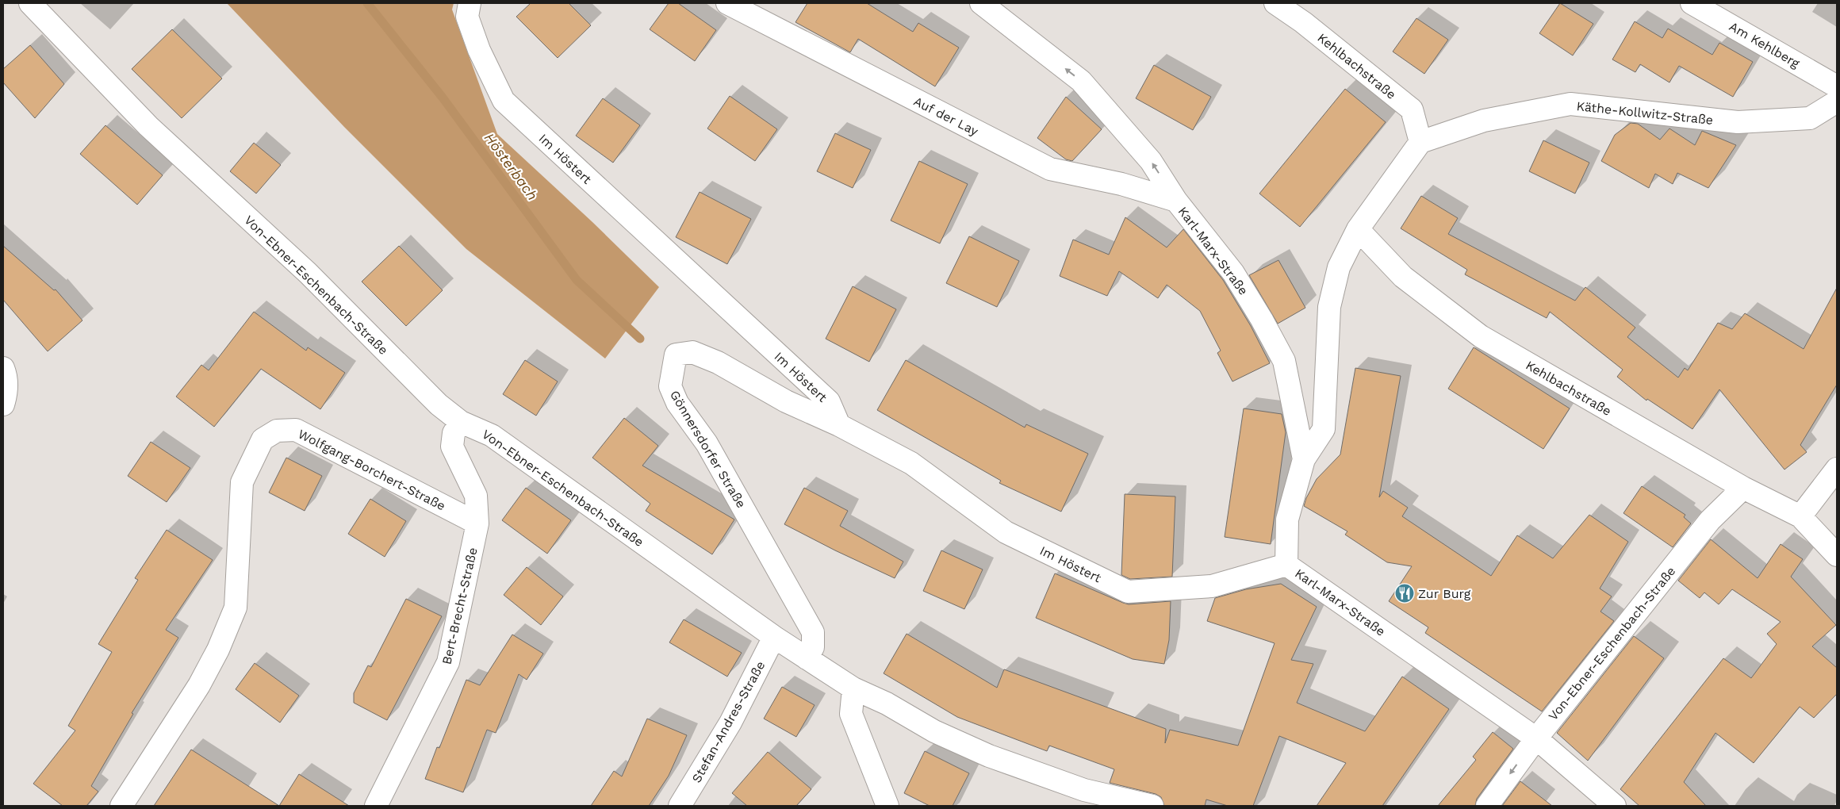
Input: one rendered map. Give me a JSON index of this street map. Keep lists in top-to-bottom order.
{
  "streets": {
    "street": [
      "Am Kehlberg",
      "Kehlbachstraße",
      "Käthe-Kollwitz-Straße",
      "Auf der Lay",
      "Im Höstert",
      "Karl-Marx-Straße",
      "Von-Ebner-Eschenbach-Straße",
      "Gönnersdorfer Straße",
      "Wolfgang-Borchert-Straße",
      "Bert-Brecht-Straße",
      "Stefan-Andres-Straße"
    ]
  },
  "crossings": [
    ["Kehlbachstraße", "Käthe-Kollwitz-Straße"],
    ["Kehlbachstraße", "Von-Ebner-Eschenbach-Straße"],
    ["Auf der Lay", "Karl-Marx-Straße"],
    ["Im Höstert", "Karl-Marx-Straße"],
    ["Im Höstert", "Gönnersdorfer Straße"],
    ["Karl-Marx-Straße", "Von-Ebner-Eschenbach-Straße"],
    ["Von-Ebner-Eschenbach-Straße", "Gönnersdorfer Straße"],
    ["Von-Ebner-Eschenbach-Straße", "Bert-Brecht-Straße"],
    ["Von-Ebner-Eschenbach-Straße", "Stefan-Andres-Straße"],
    ["Wolfgang-Borchert-Straße", "Bert-Brecht-Straße"]
  ],
  "water": ["Hösterbach"],
  "places": {
    "restaurant": ["Zur Burg"]
  }
}
